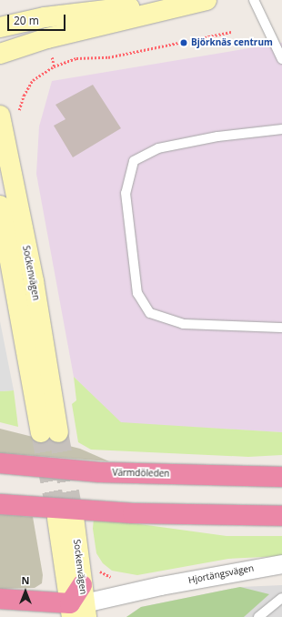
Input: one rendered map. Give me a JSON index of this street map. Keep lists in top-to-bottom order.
{
  "streets": {
    "highway": ["Värmdöleden"],
    "main road": ["Sockenvägen"],
    "street": ["Hjortängsvägen"]
  },
  "crossings": [
    ["Sockenvägen", "Hjortängsvägen"]
  ],
  "places": ["Björknäs centrum"],
  "scale_bar": "20 m",
  "north": "top"
}
